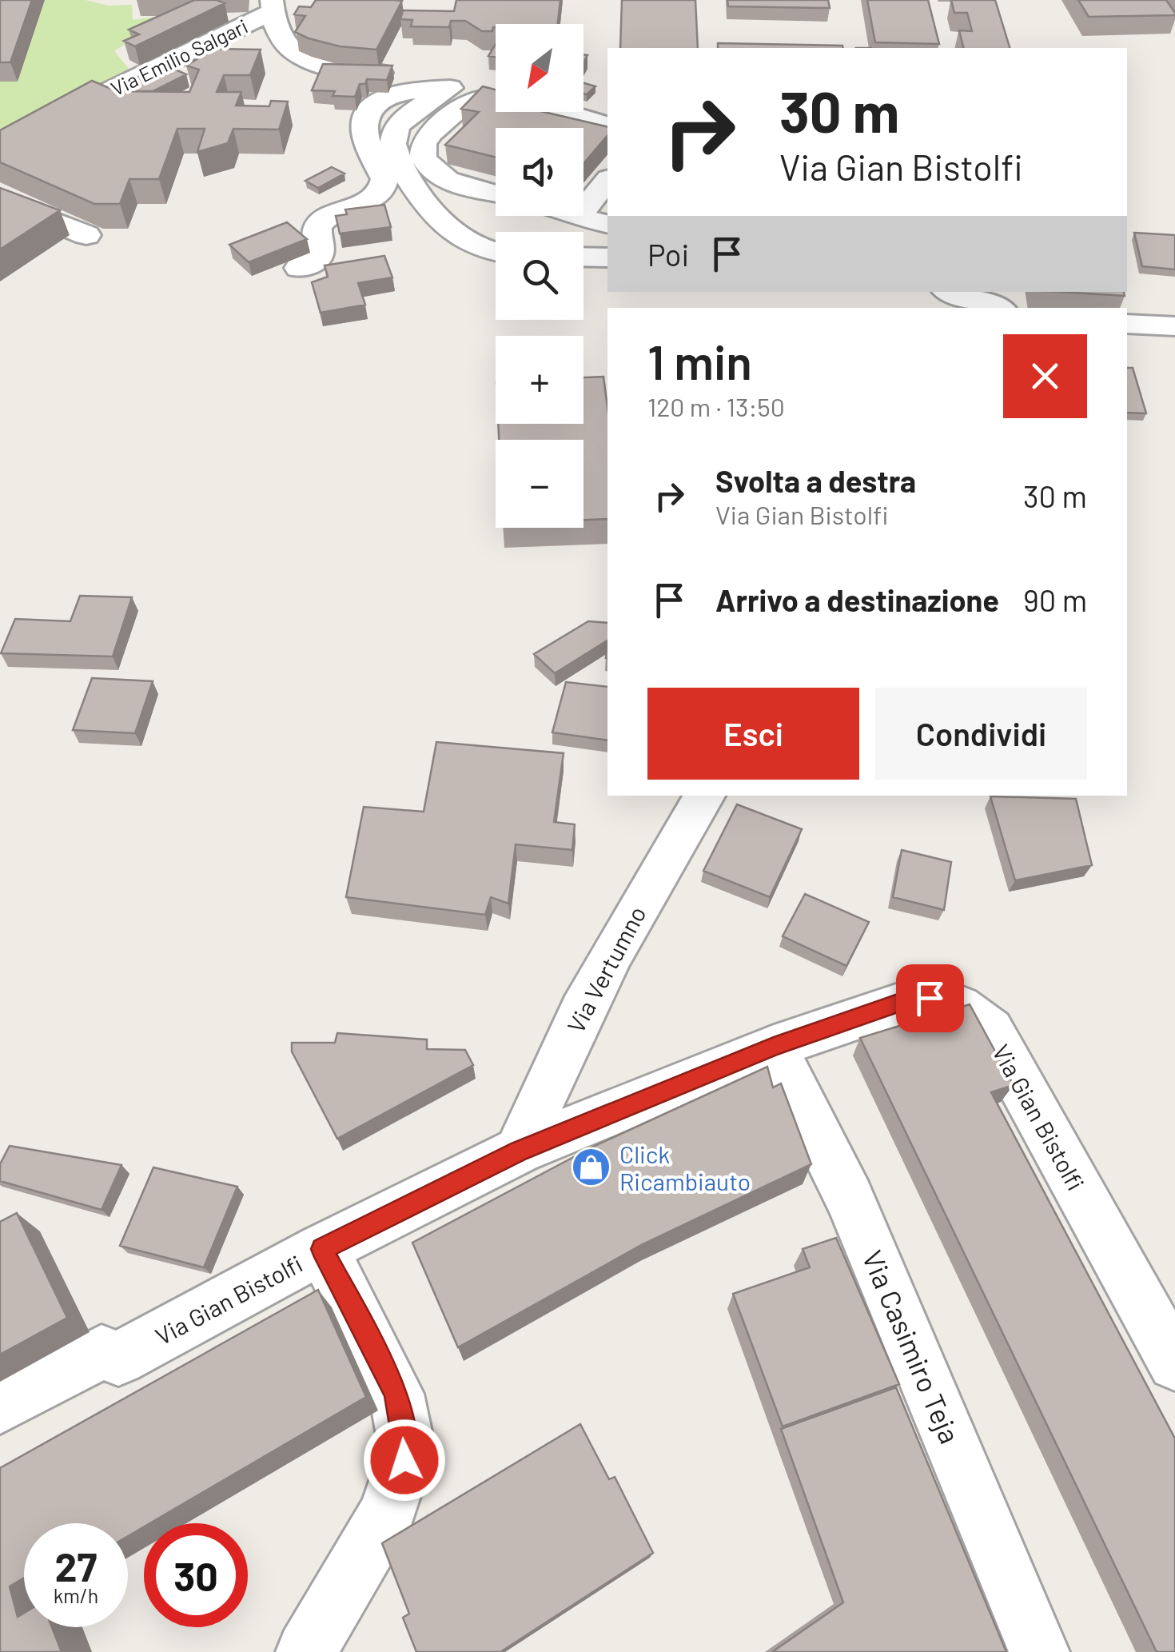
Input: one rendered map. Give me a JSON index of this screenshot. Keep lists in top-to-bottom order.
{
  "streets": {
    "street": [
      "Via Emilio Salgari",
      "Via Vertumno",
      "Via Gian Bistolfi",
      "Via Casimiro Teja"
    ]
  },
  "crossings": [
    ["Via Vertumno", "Via Gian Bistolfi"],
    ["Via Gian Bistolfi", "Via Casimiro Teja"]
  ],
  "places": {
    "shop": ["Click Ricambiauto"]
  },
  "north": "bottom left",
  "page": {
    "map_buttons": ["+", "−"],
    "turn": ["30 m", "Via Gian Bistolfi"],
    "then": "Poi",
    "heading": ["1 min", "120 m · 13:50"],
    "list": [
      {
        "name": "Svolta a destra",
        "note": "Via Gian Bistolfi",
        "value": "30 m"
      },
      {
        "name": "Arrivo a destinazione",
        "value": "90 m"
      }
    ],
    "buttons": ["Esci", "Condividi"],
    "speed": "27 km/h",
    "limit": "30"
  }
}
